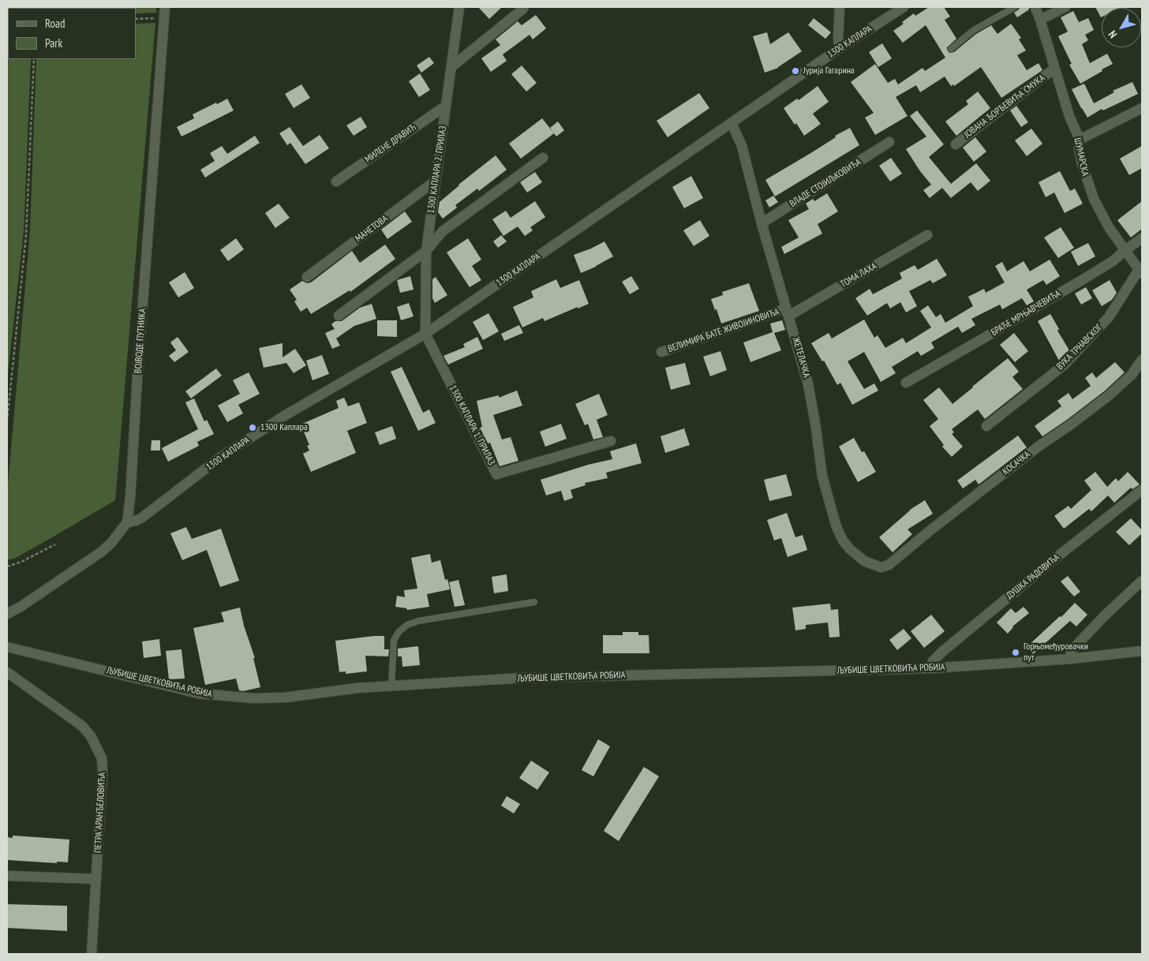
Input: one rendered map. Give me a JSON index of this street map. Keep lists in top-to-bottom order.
{
  "streets": {
    "street": [
      "1300 КАПЛАРА",
      "ЈОВАНА ЂОРЂЕВИЋА СМУКА",
      "МИЛЕНЕ ДРАВИЋ",
      "ШУМАРСКА",
      "1300 КАПЛАРА 2. ПРИЛАЗ",
      "ВЛАДЕ СТОЈИЉКОВИЋА",
      "МАНЕТОВА",
      "ТОМА ЛАХА",
      "БРАЋЕ МРЊАВЧЕВИЋА",
      "ВЕЛИМИРА БАТЕ ЖИВОЈИНОВИЋА",
      "ВОЈВОДЕ ПУТНИКА",
      "ВУКА ТРНАВСКОГ",
      "ЖЕТЕЛАЧКА",
      "1300 КАПЛАРА 1. ПРИЛАЗ",
      "КОСАЧКА",
      "ДУШКА РАДОВИЋА",
      "ЉУБИШЕ ЦВЕТКОВИЋА РОБИЈА",
      "ПЕТРА АРАНЂЕЛОВИЋА"
    ]
  },
  "crossings": [
    ["1300 КАПЛАРА", "1300 КАПЛАРА 2. ПРИЛАЗ"],
    ["1300 КАПЛАРА", "ВОЈВОДЕ ПУТНИКА"],
    ["1300 КАПЛАРА", "ЖЕТЕЛАЧКА"],
    ["1300 КАПЛАРА", "1300 КАПЛАРА 1. ПРИЛАЗ"],
    ["ЈОВАНА ЂОРЂЕВИЋА СМУКА", "ШУМАРСКА"],
    ["МИЛЕНЕ ДРАВИЋ", "1300 КАПЛАРА 2. ПРИЛАЗ"],
    ["ШУМАРСКА", "БРАЋЕ МРЊАВЧЕВИЋА"],
    ["ШУМАРСКА", "ВУКА ТРНАВСКОГ"],
    ["1300 КАПЛАРА 2. ПРИЛАЗ", "МАНЕТОВА"],
    ["1300 КАПЛАРА 2. ПРИЛАЗ", "1300 КАПЛАРА 1. ПРИЛАЗ"],
    ["ВЛАДЕ СТОЈИЉКОВИЋА", "ЖЕТЕЛАЧКА"],
    ["ТОМА ЛАХА", "ВЕЛИМИРА БАТЕ ЖИВОЈИНОВИЋА"],
    ["ТОМА ЛАХА", "ЖЕТЕЛАЧКА"],
    ["ВЕЛИМИРА БАТЕ ЖИВОЈИНОВИЋА", "ЖЕТЕЛАЧКА"],
    ["ЖЕТЕЛАЧКА", "КОСАЧКА"],
    ["ДУШКА РАДОВИЋА", "ЉУБИШЕ ЦВЕТКОВИЋА РОБИЈА"]
  ],
  "places": ["Јурија Гагарина", "1300 Каплара", "Горњомеђуровачки пут"],
  "legend": ["Road", "Park"],
  "north": "bottom left"
}
